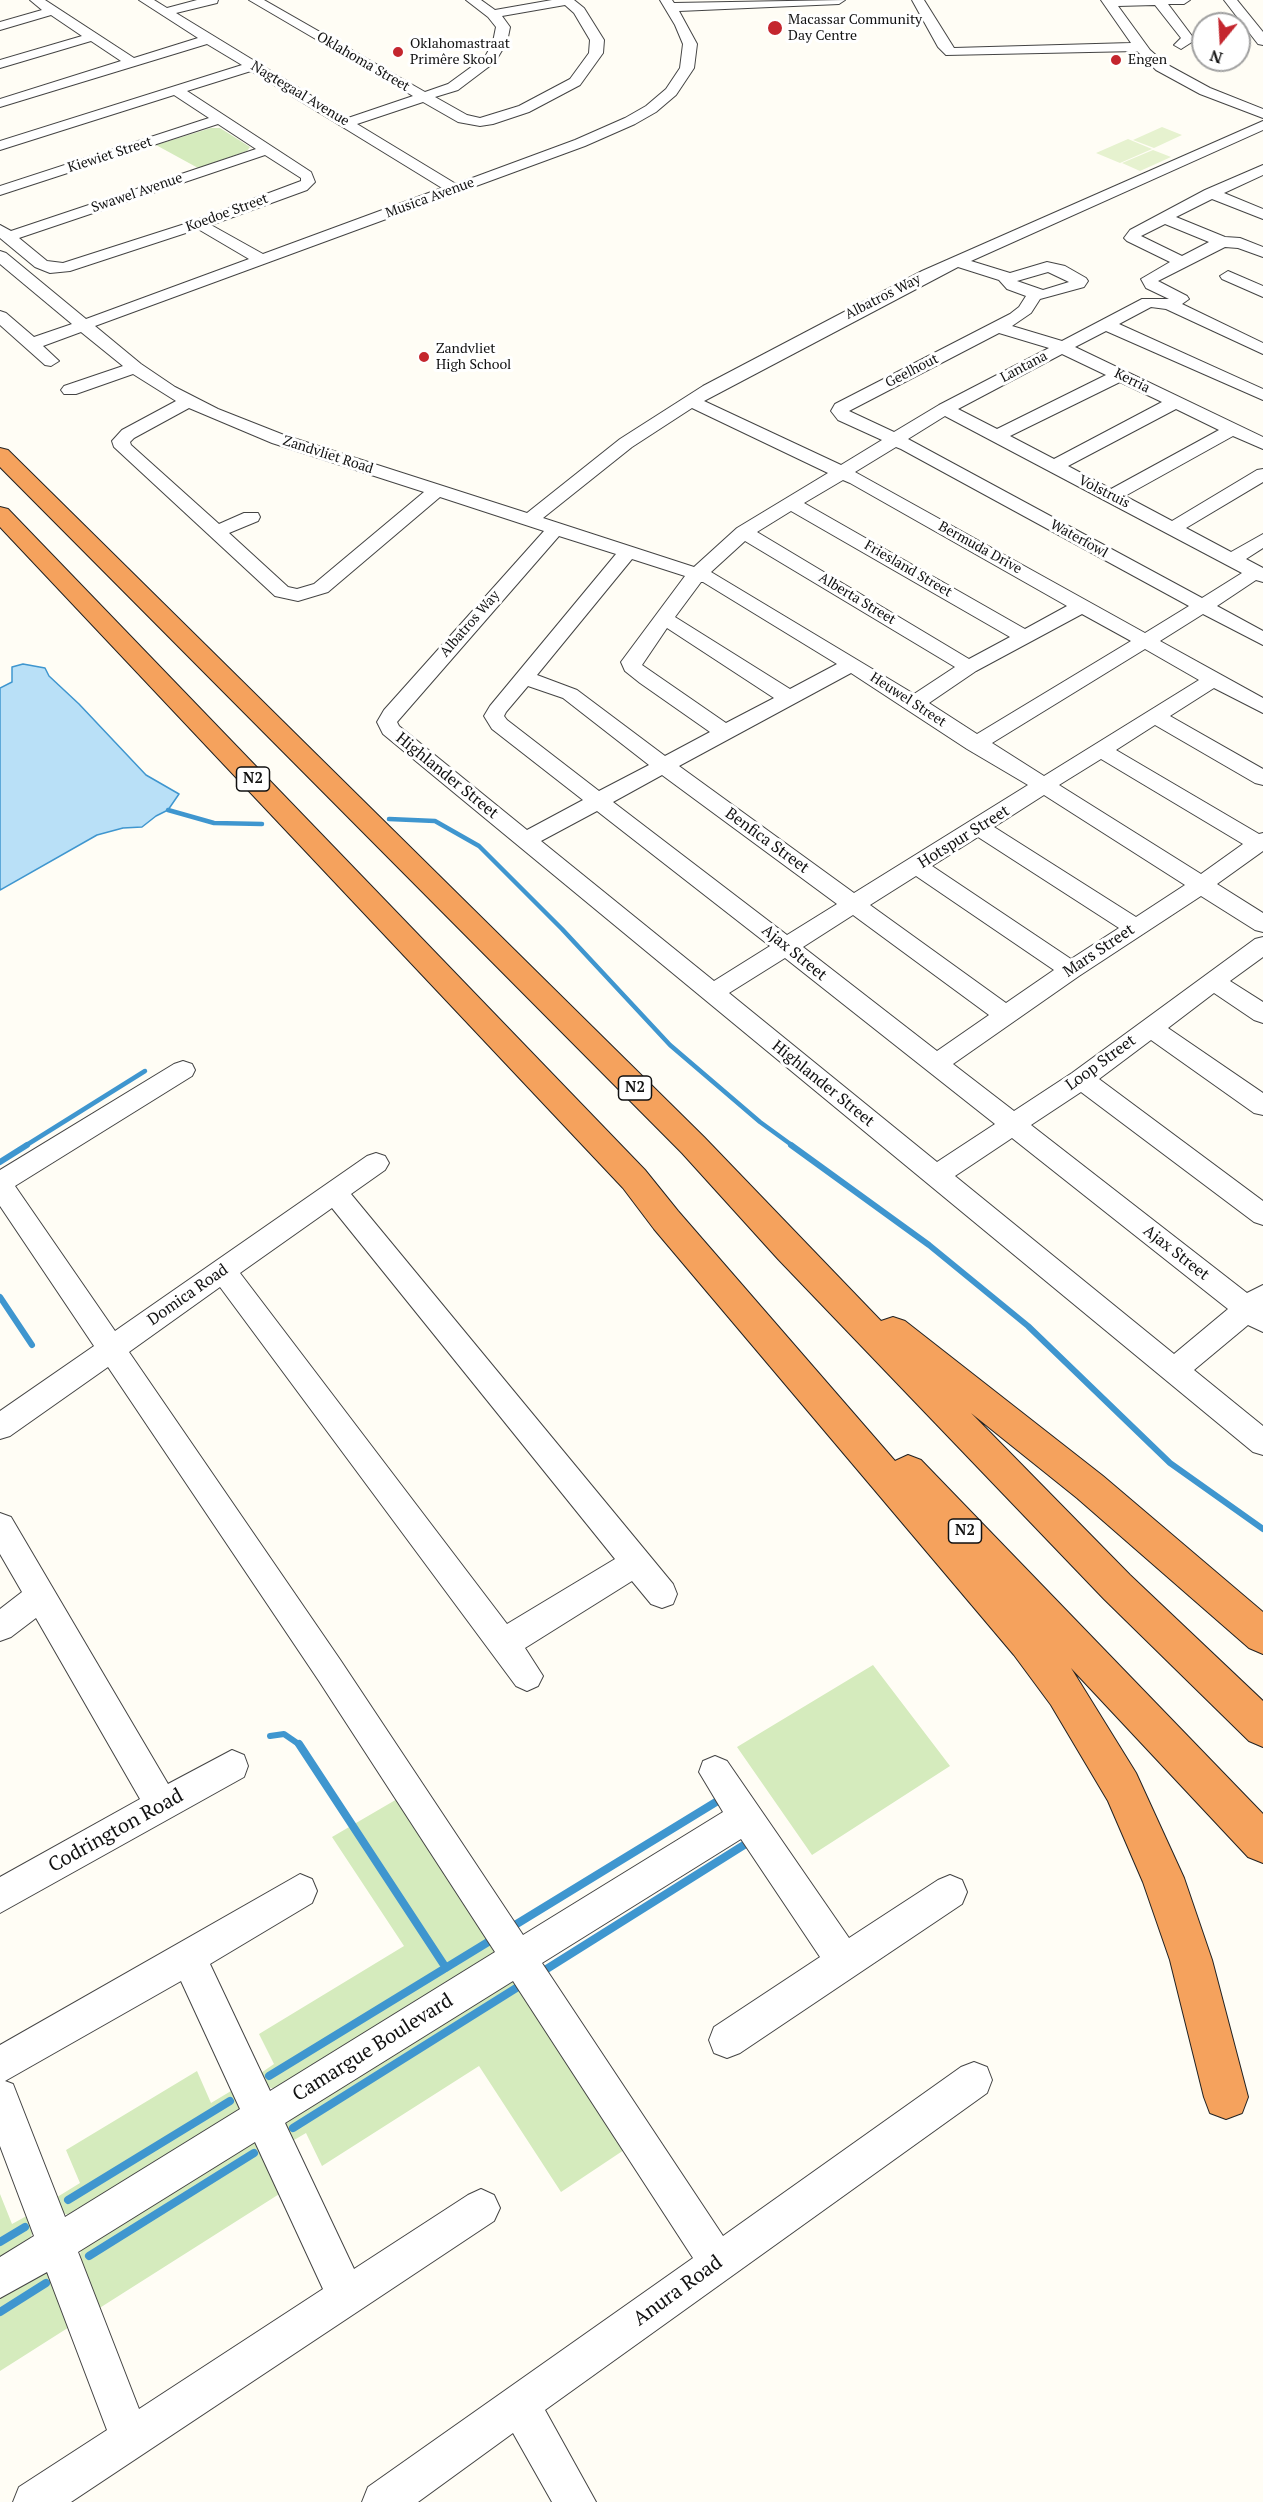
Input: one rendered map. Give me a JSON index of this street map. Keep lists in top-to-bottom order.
{
  "streets": {
    "highway": ["N2"],
    "street": [
      "Oklahoma Street",
      "Nagtegaal Avenue",
      "Kiewiet Street",
      "Swawel Avenue",
      "Musica Avenue",
      "Koedoe Street",
      "Albatros Way",
      "Lantana",
      "Geelhout",
      "Kerria",
      "Zandvliet Road",
      "Volstruis",
      "Waterfowl",
      "Bermuda Drive",
      "Friesland Street",
      "Alberta Street",
      "Heuwel Street",
      "Highlander Street",
      "Hotspur Street",
      "Benfica Street",
      "Mars Street",
      "Ajax Street",
      "Loop Street",
      "Domica Road",
      "Codrington Road",
      "Camargue Boulevard",
      "Anura Road"
    ]
  },
  "crossings": [
    ["Nagtegaal Avenue", "Musica Avenue"],
    ["Kiewiet Street", "Koedoe Street"],
    ["Swawel Avenue", "Koedoe Street"],
    ["Musica Avenue", "Zandvliet Road"],
    ["Albatros Way", "Zandvliet Road"],
    ["Albatros Way", "Bermuda Drive"],
    ["Albatros Way", "Heuwel Street"],
    ["Albatros Way", "Highlander Street"],
    ["Lantana", "Geelhout"],
    ["Lantana", "Kerria"],
    ["Lantana", "Volstruis"],
    ["Lantana", "Waterfowl"],
    ["Lantana", "Bermuda Drive"],
    ["Lantana", "Friesland Street"],
    ["Lantana", "Alberta Street"],
    ["Lantana", "Heuwel Street"],
    ["Geelhout", "Kerria"],
    ["Geelhout", "Waterfowl"],
    ["Zandvliet Road", "Heuwel Street"],
    ["Bermuda Drive", "Hotspur Street"],
    ["Heuwel Street", "Hotspur Street"],
    ["Heuwel Street", "Mars Street"],
    ["Heuwel Street", "Ajax Street"],
    ["Highlander Street", "Hotspur Street"],
    ["Highlander Street", "Loop Street"],
    ["Hotspur Street", "Benfica Street"],
    ["Hotspur Street", "Ajax Street"],
    ["Benfica Street", "Mars Street"],
    ["Benfica Street", "Ajax Street"],
    ["Mars Street", "Ajax Street"],
    ["Ajax Street", "Loop Street"]
  ],
  "places": [
    "Macassar Community Day Centre",
    "Oklahomastraat Primêre Skool",
    "Engen",
    "Zandvliet High School"
  ],
  "north": "bottom"
}
